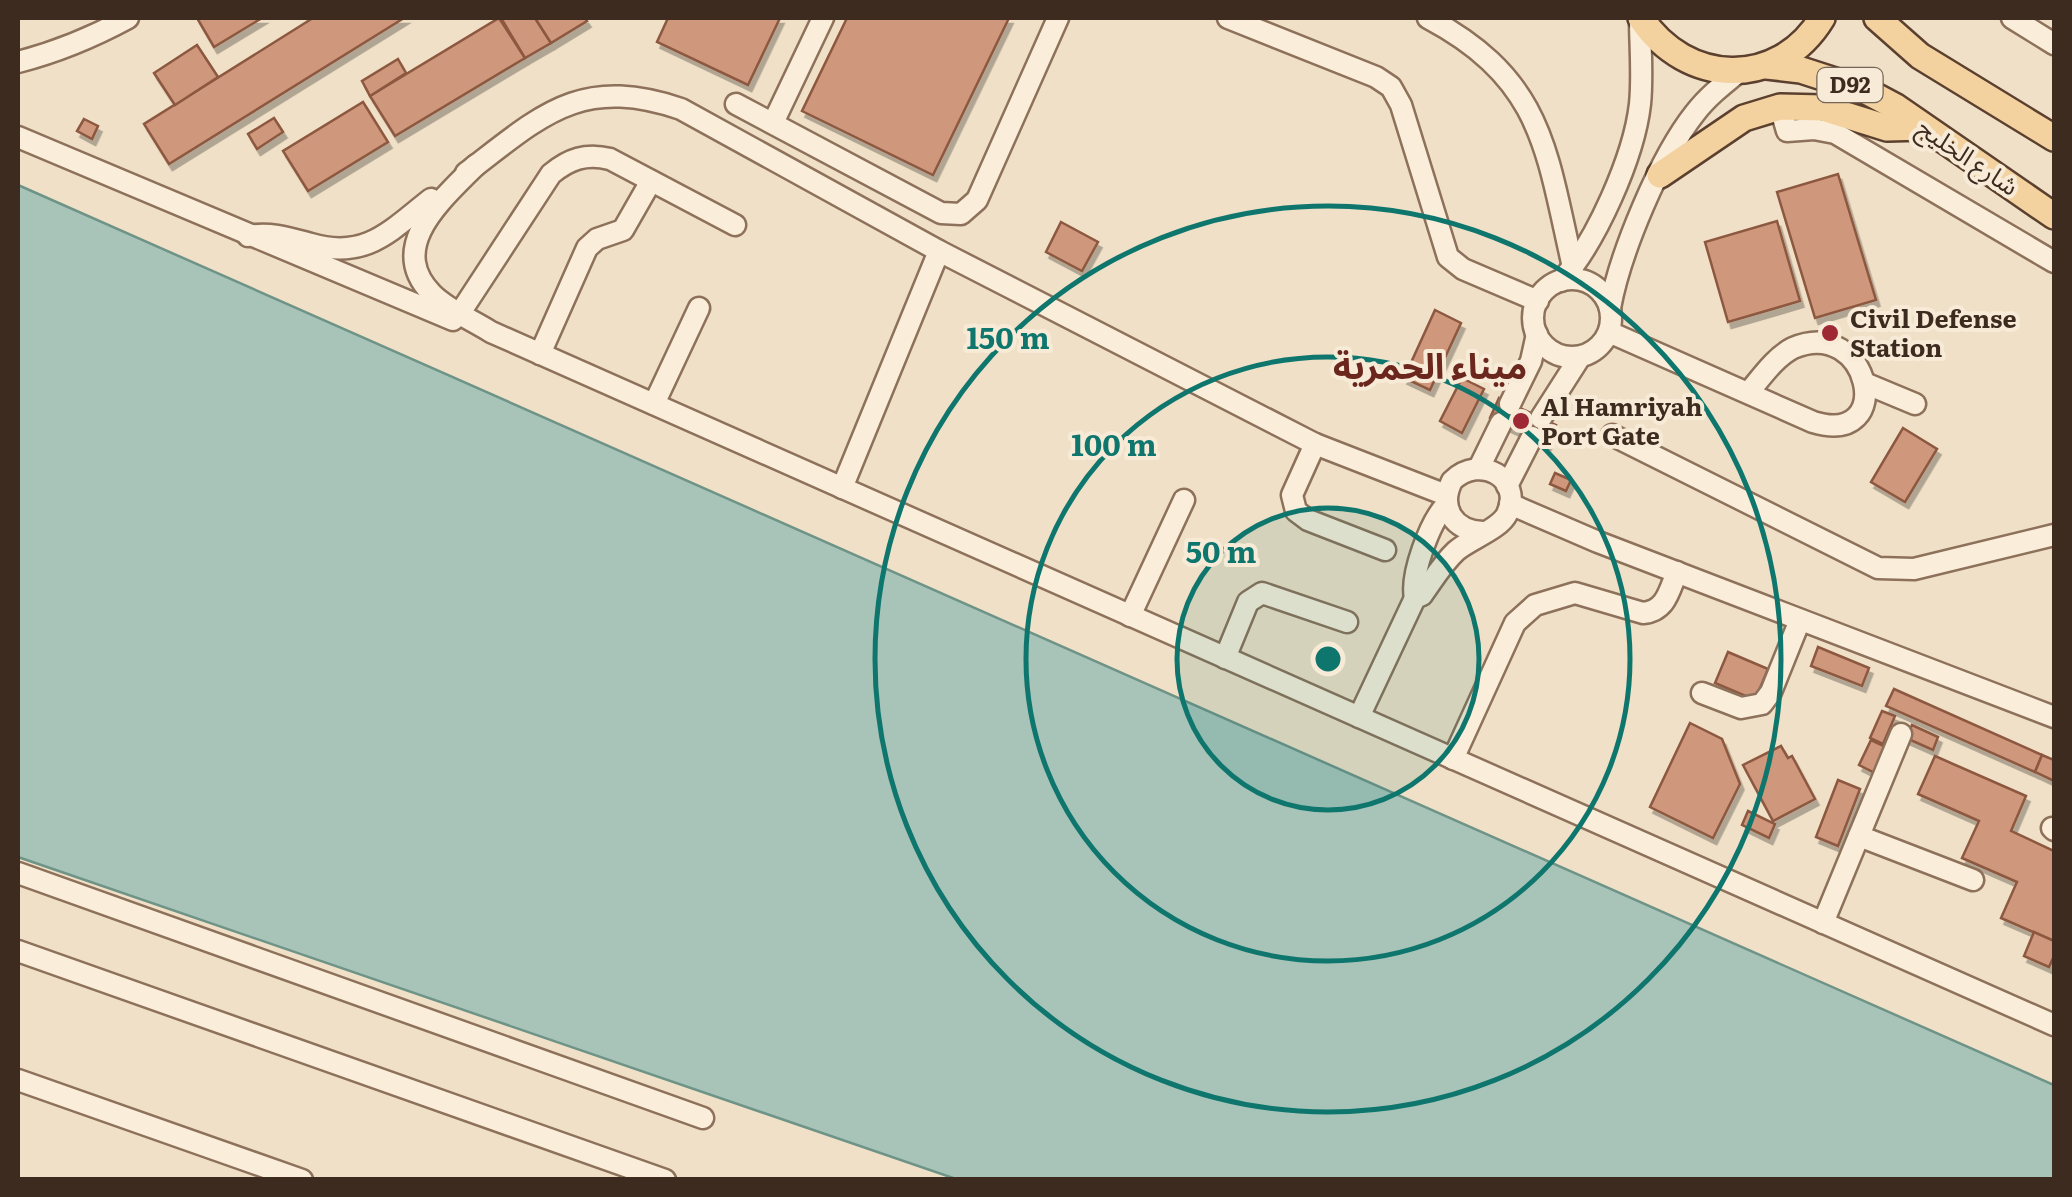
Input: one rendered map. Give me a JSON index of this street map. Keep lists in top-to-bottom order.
{
  "streets": {
    "main road": ["D92", "شارع الخليج"]
  },
  "districts": ["ميناء الحمرية"],
  "places": ["Civil Defense Station", "Al Hamriyah Port Gate"],
  "rings": ["150 m", "100 m", "50 m"]
}
